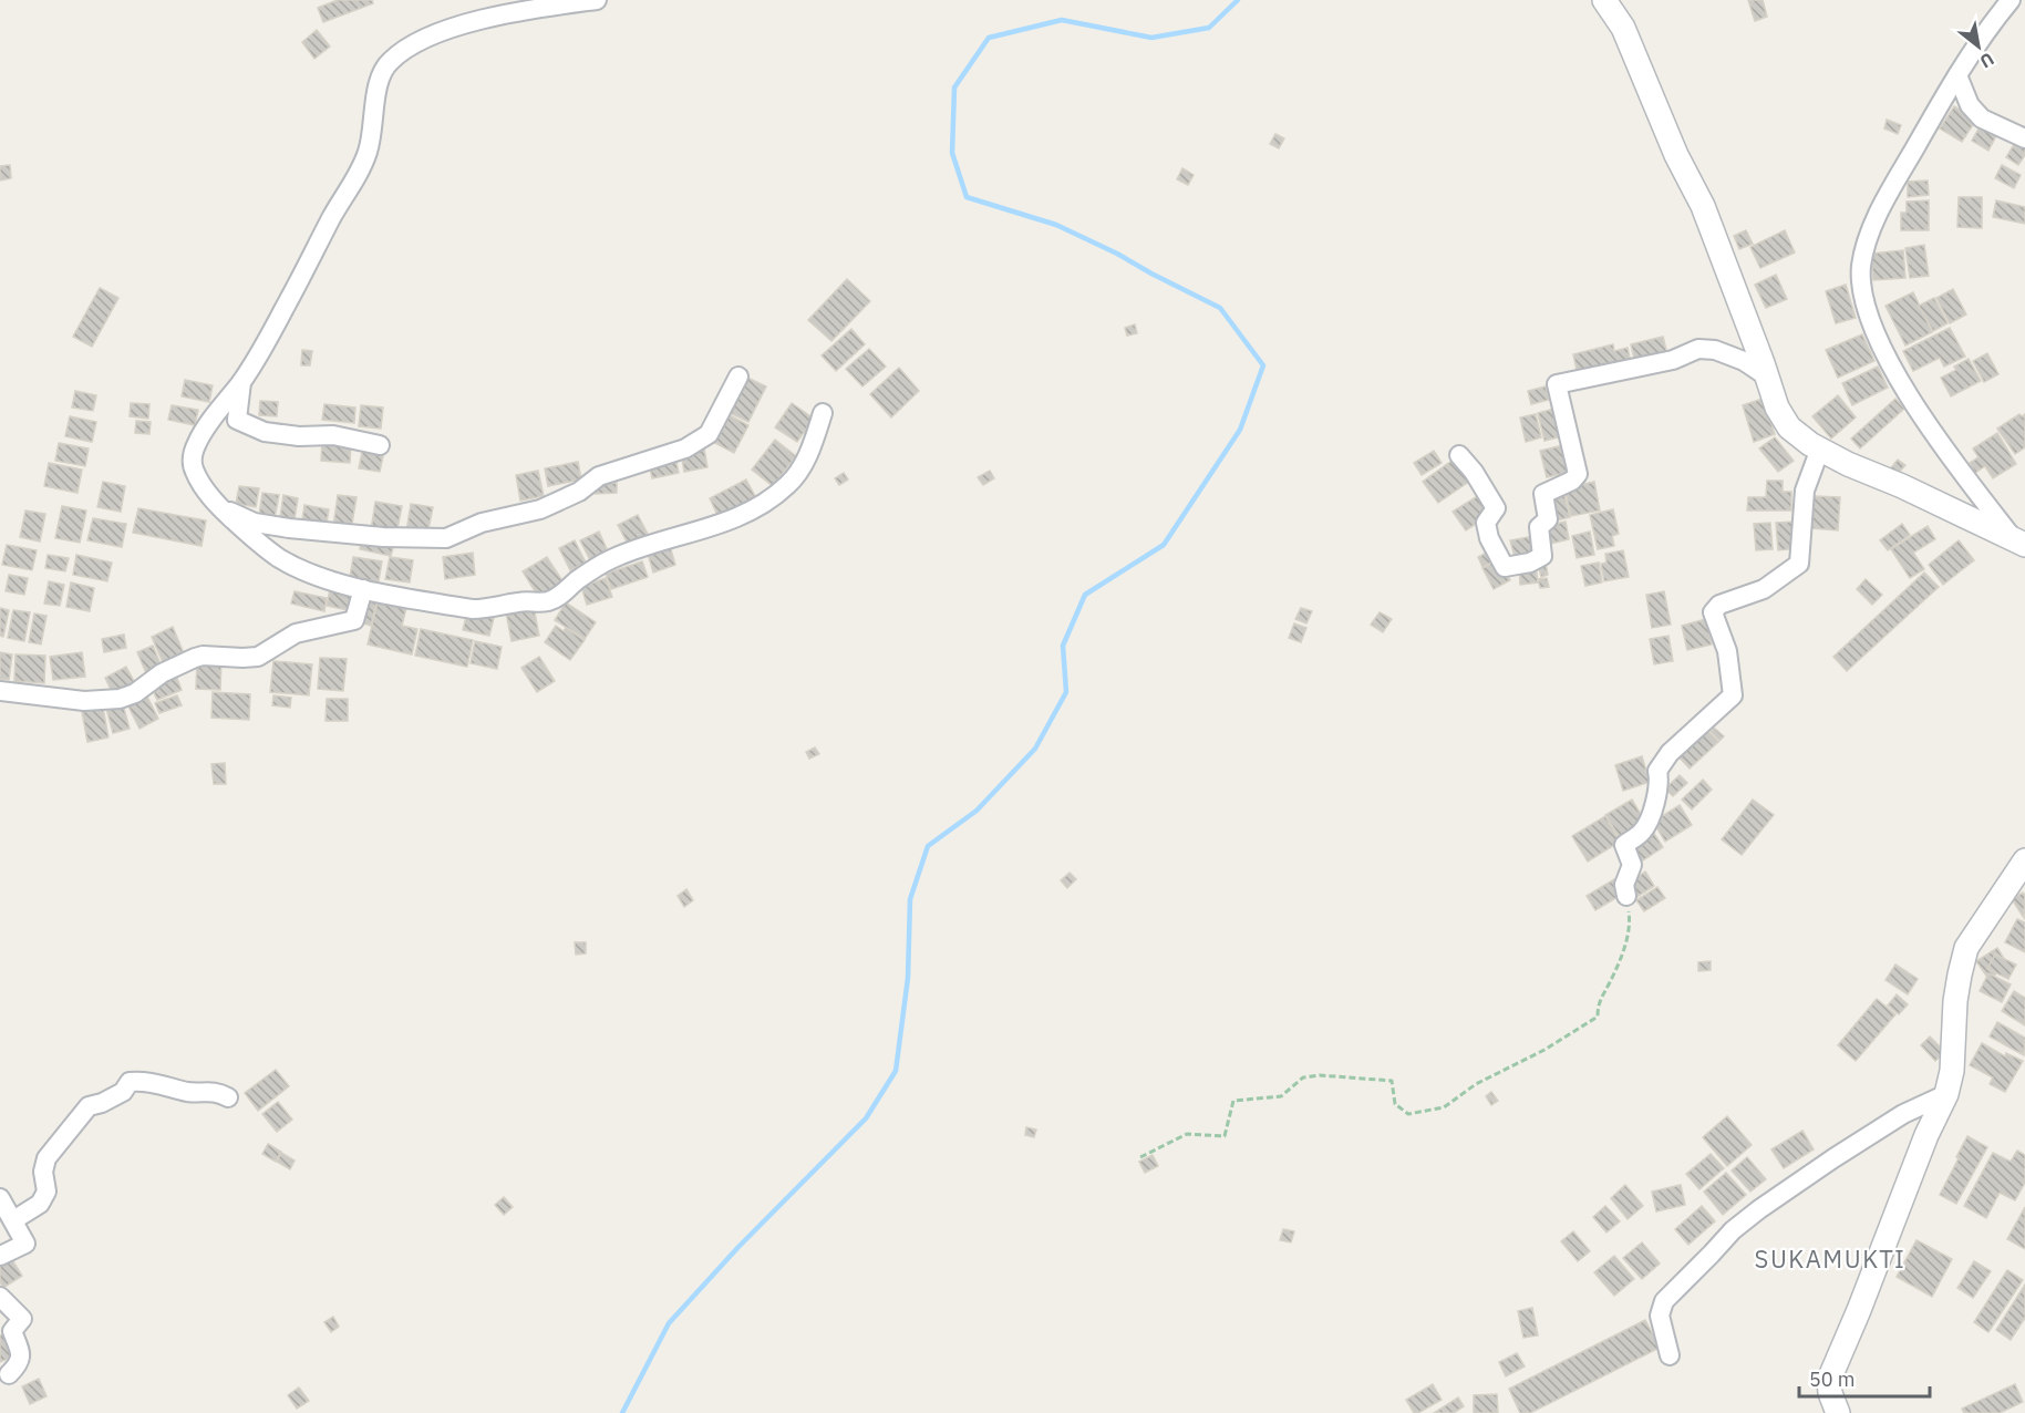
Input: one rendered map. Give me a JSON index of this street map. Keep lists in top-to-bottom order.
{
  "districts": ["SUKAMUKTI"],
  "scale_bar": "50 m",
  "north": "bottom right"
}
